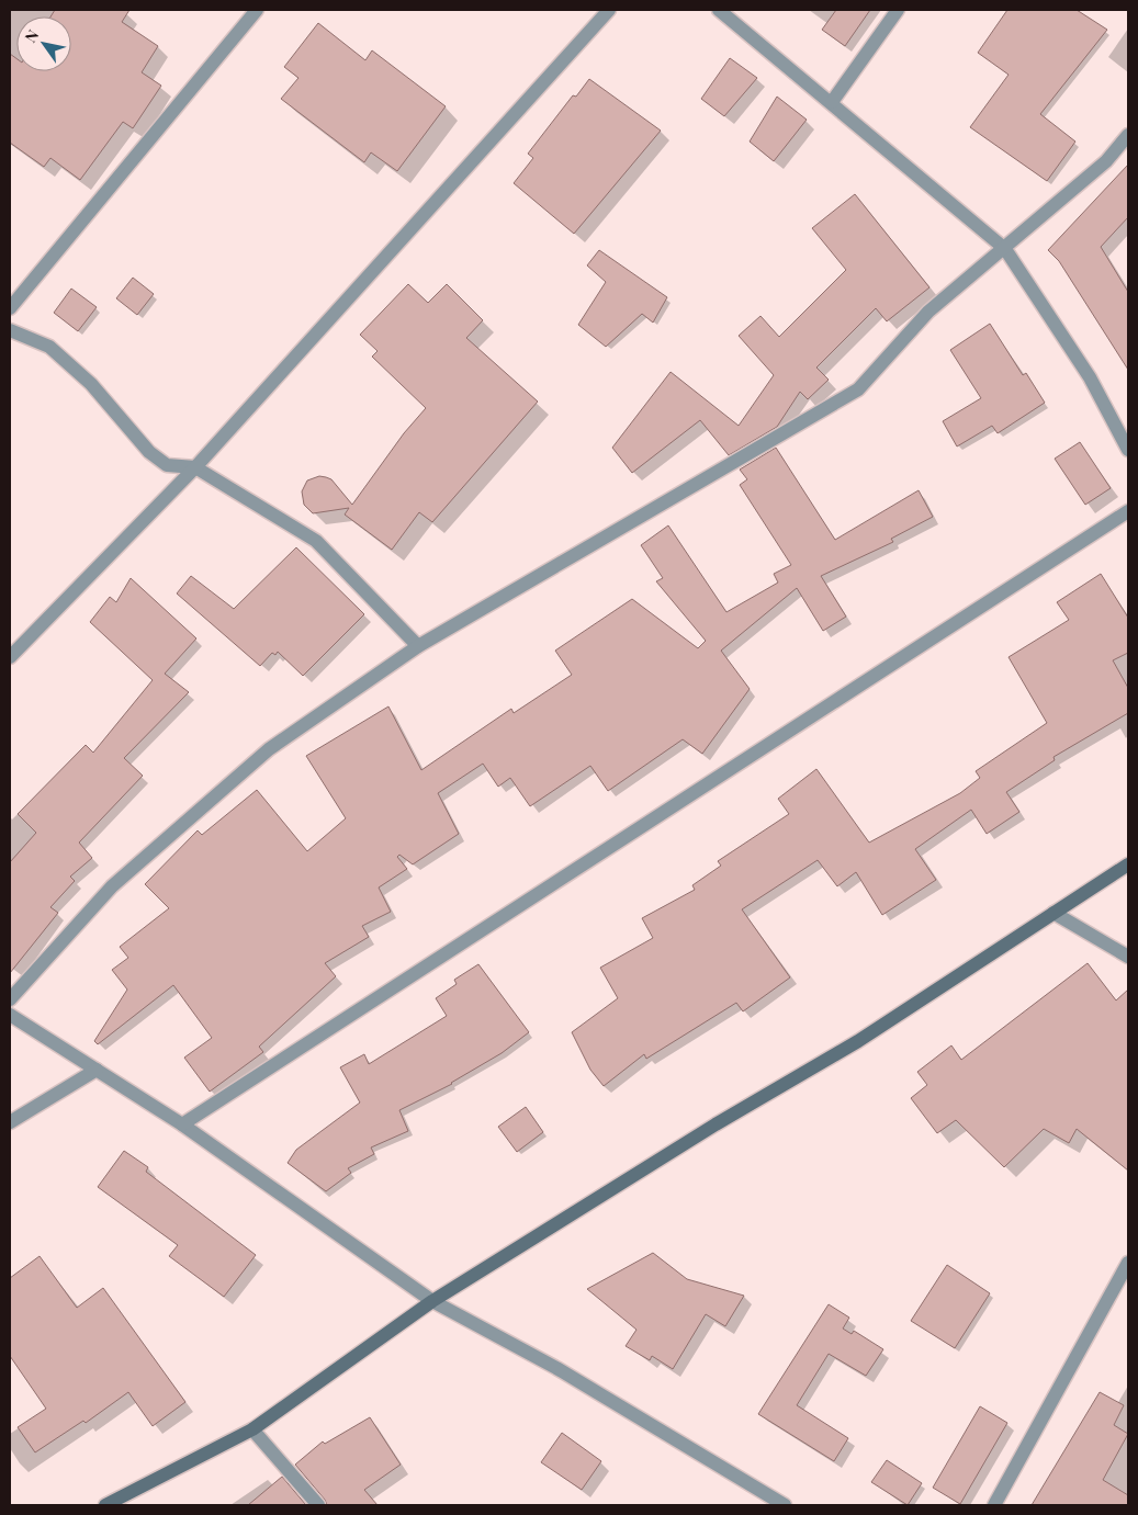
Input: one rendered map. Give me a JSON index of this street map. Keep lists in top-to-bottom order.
{
  "north": "top left"
}
